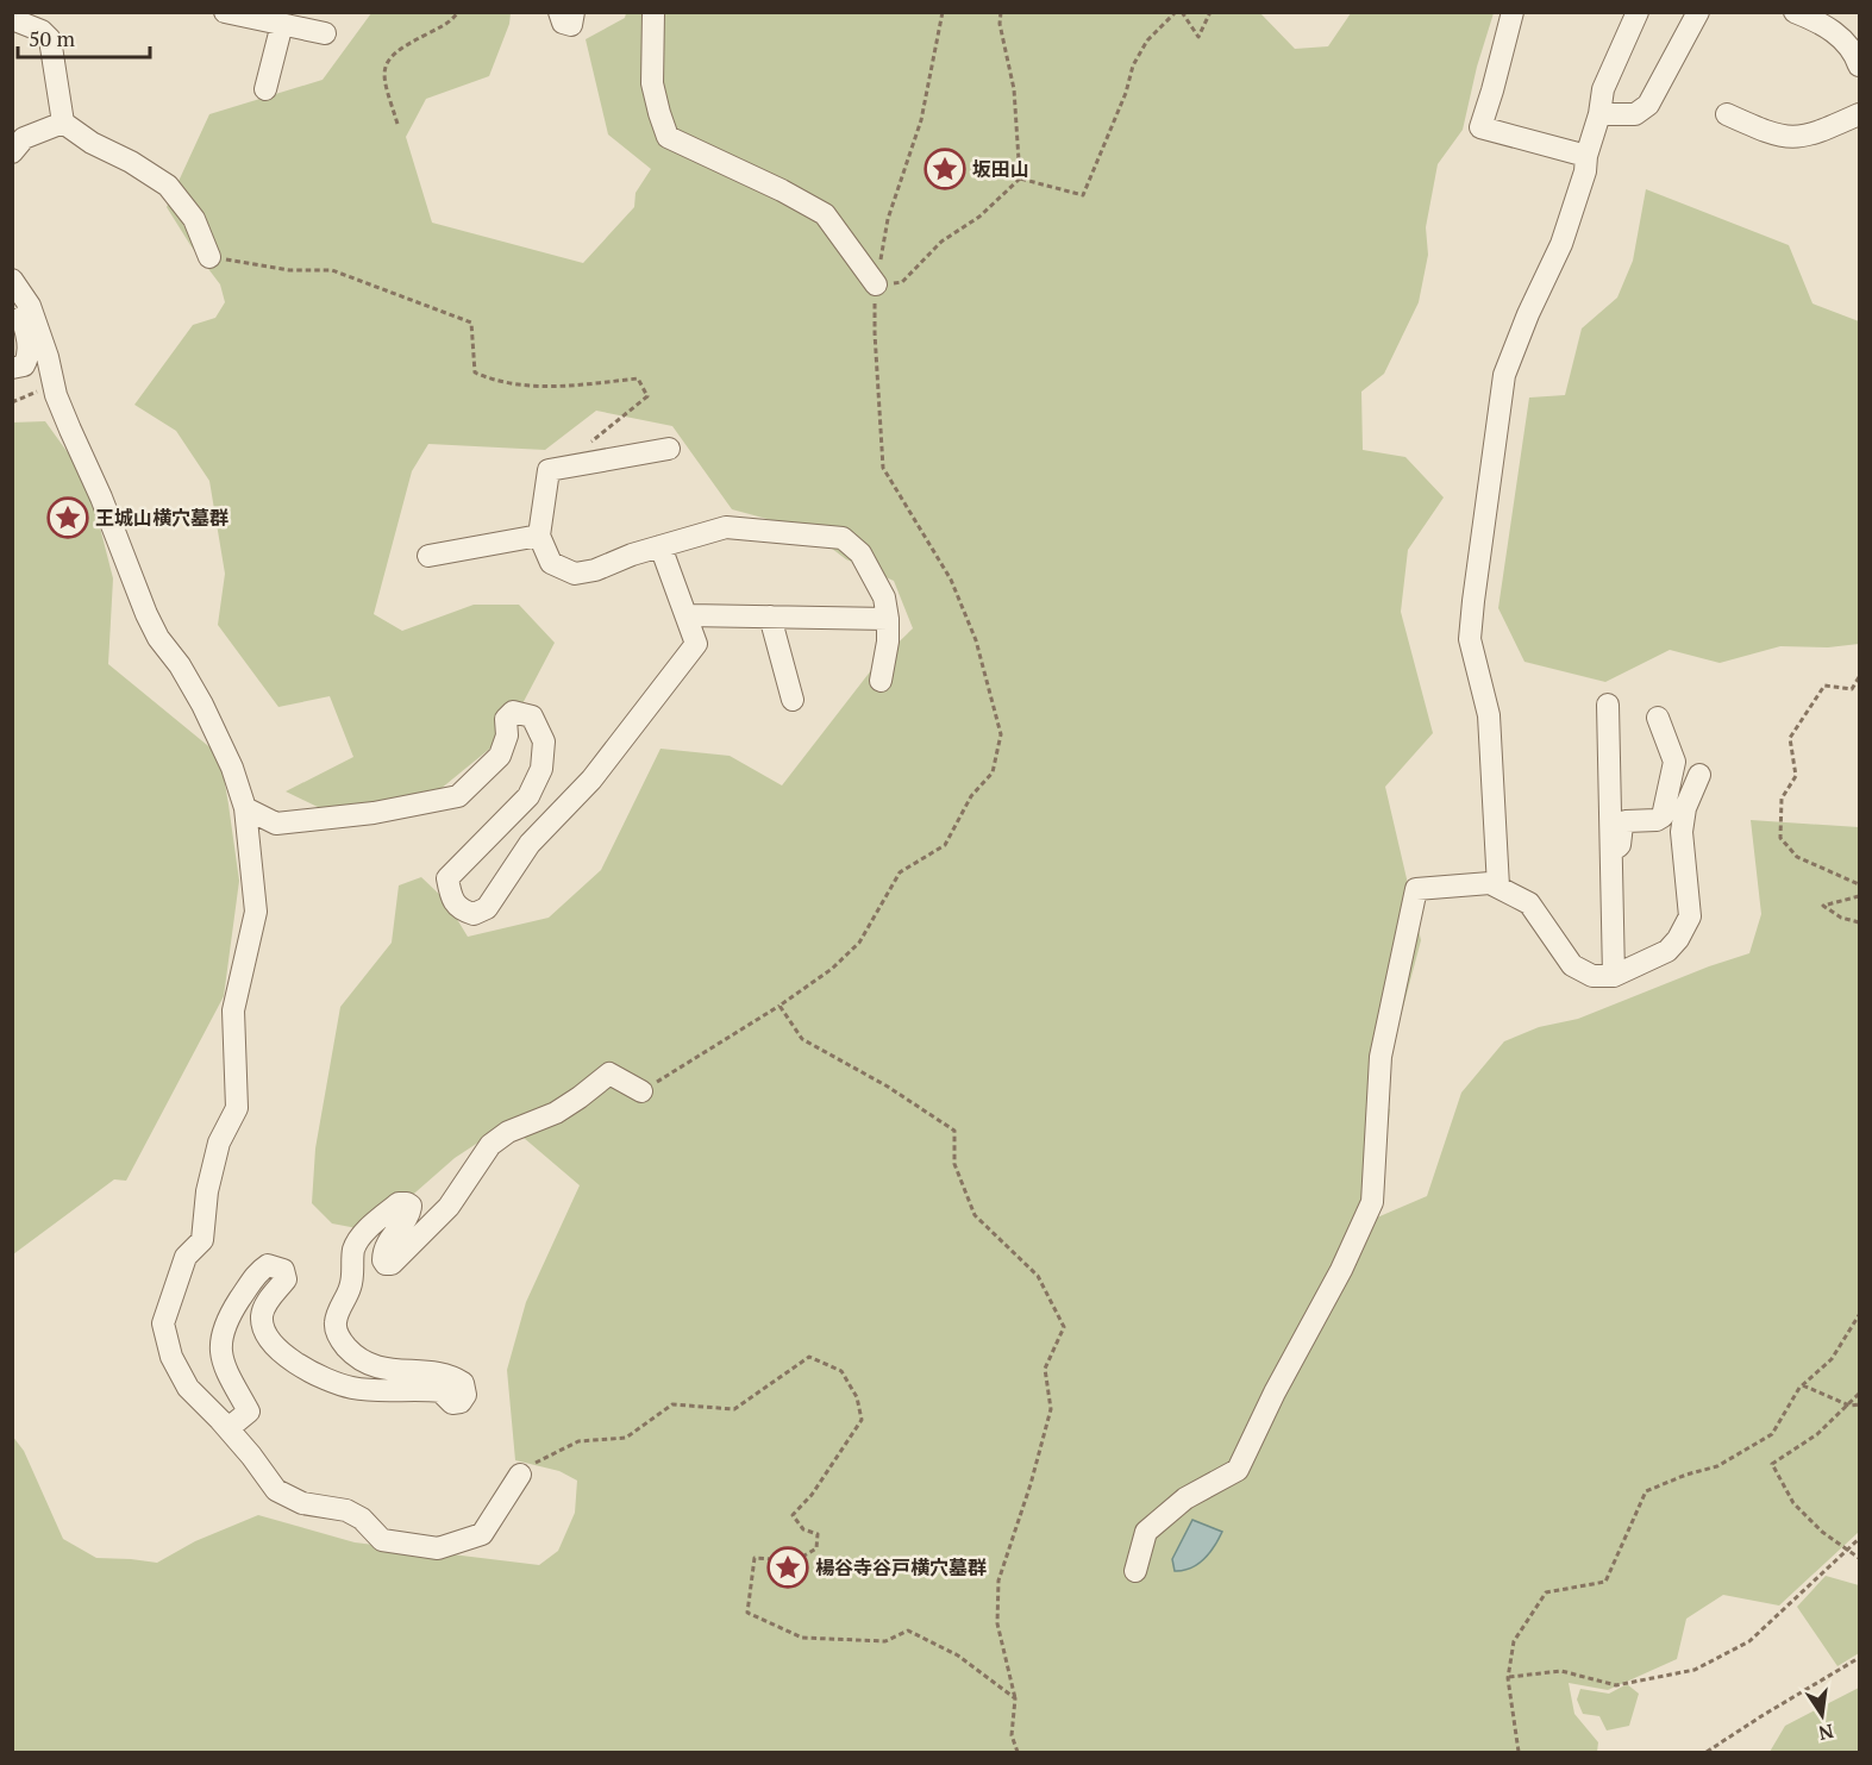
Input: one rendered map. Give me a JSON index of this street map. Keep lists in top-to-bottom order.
{
  "places": {
    "place": ["坂田山", "王城山横穴墓群", "楊谷寺谷戸横穴墓群"]
  },
  "scale_bar": "50 m",
  "north": "bottom"
}
